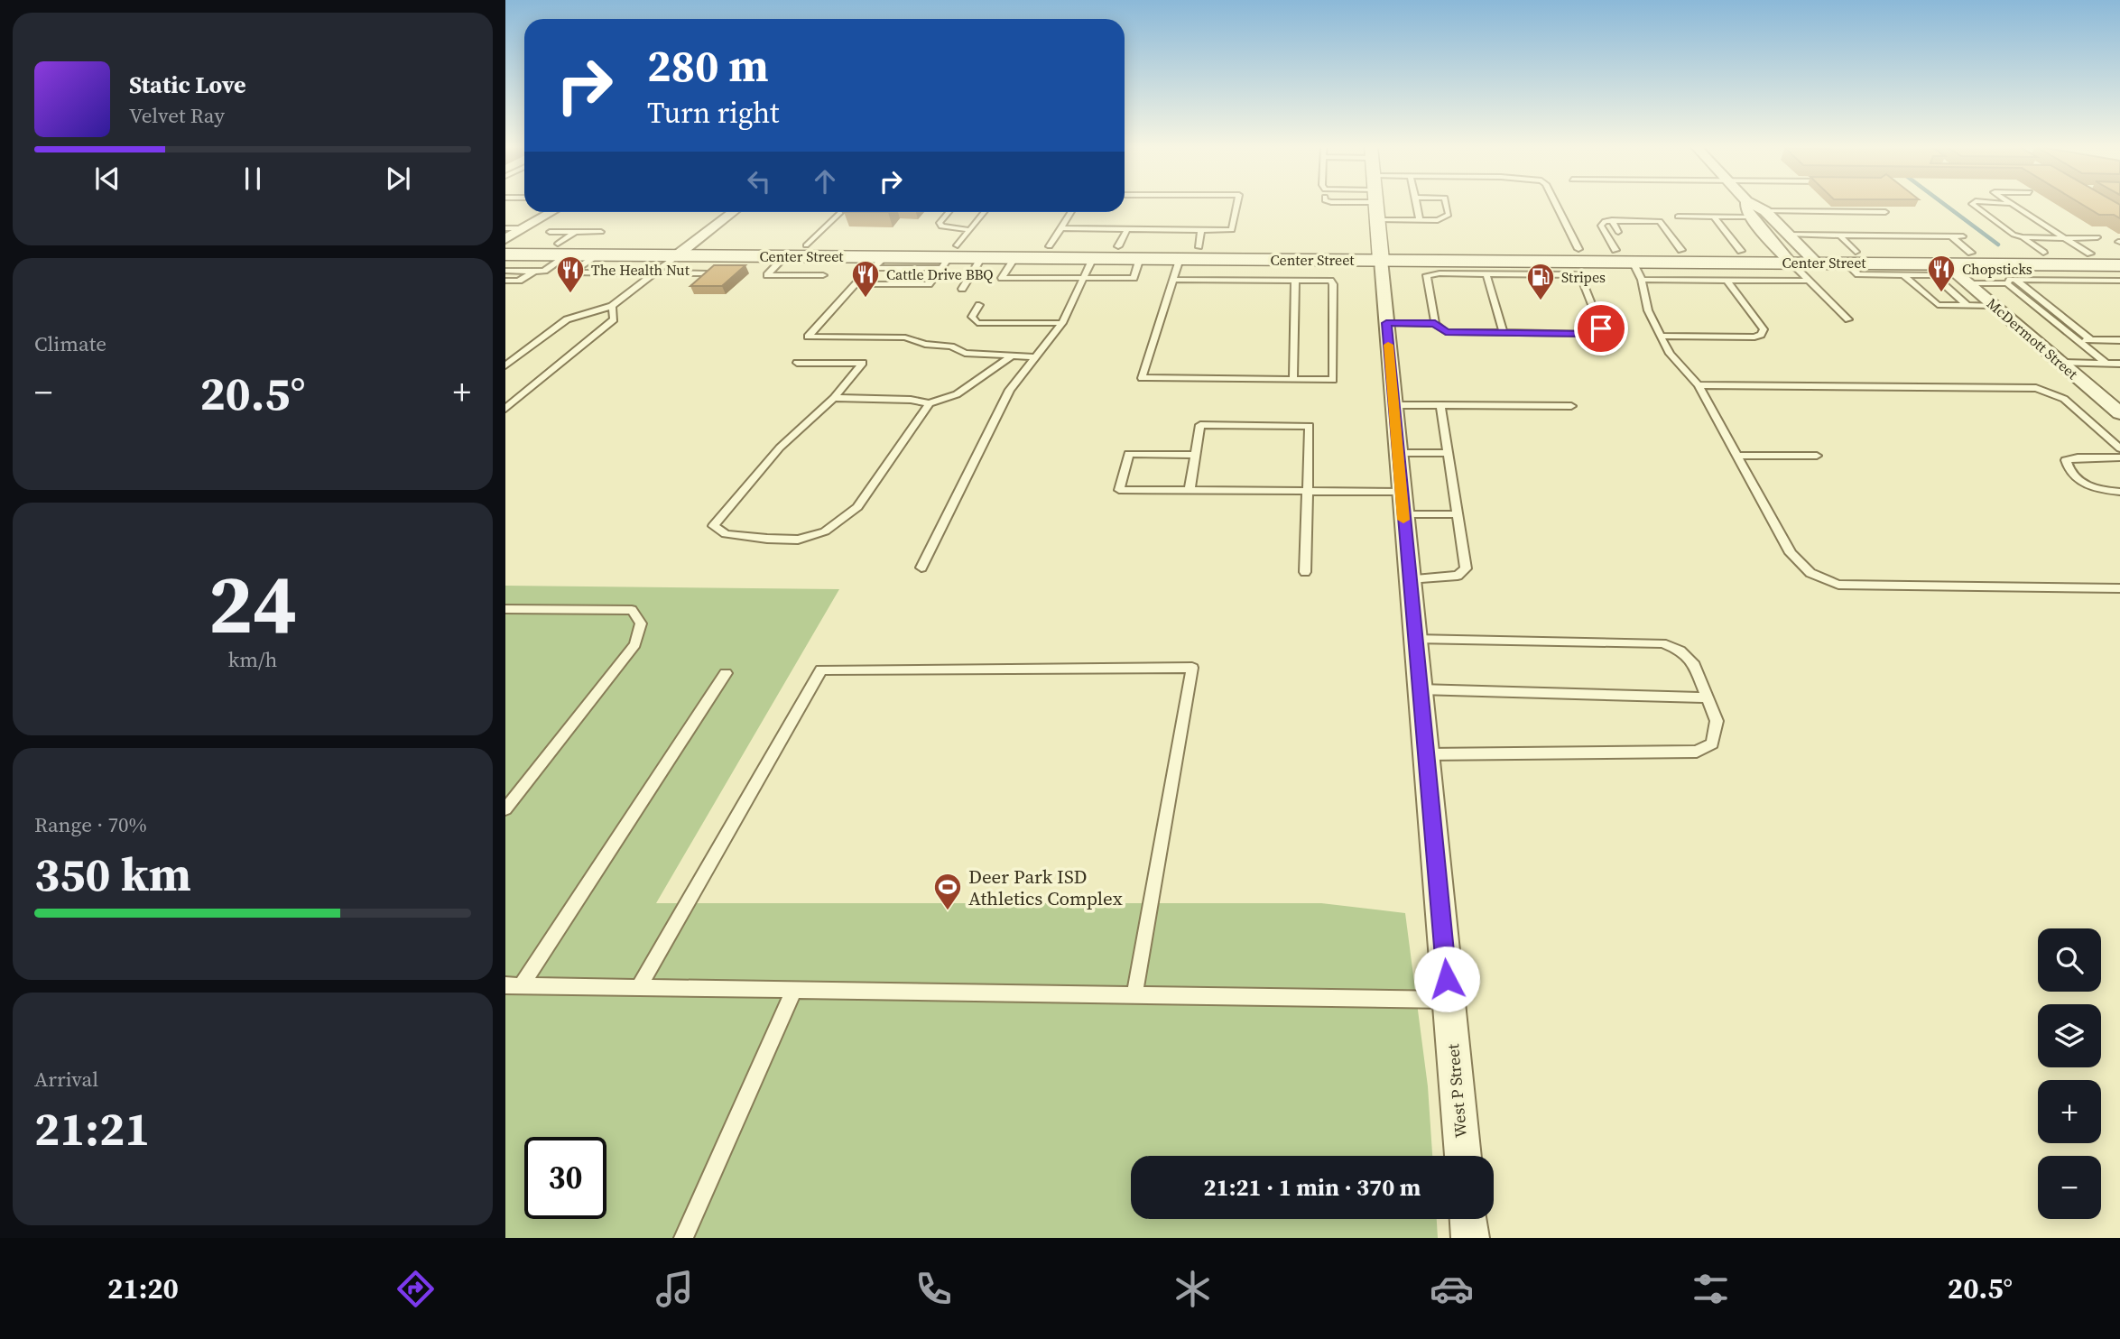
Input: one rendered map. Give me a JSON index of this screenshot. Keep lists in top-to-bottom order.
{
  "streets": {
    "main road": ["Center Street"],
    "street": ["McDermott Street", "West P Street"]
  },
  "crossings": [
    ["Center Street", "McDermott Street"],
    ["Center Street", "West P Street"]
  ],
  "places": {
    "restaurant": ["Chopsticks", "The Health Nut", "Cattle Drive BBQ"],
    "fuel station": ["Stripes"],
    "sports": ["Deer Park ISD Athletics Complex"]
  },
  "page": {
    "turn": ["280 m", "Turn right"],
    "song": ["Static Love", "Velvet Ray"],
    "tile": [
      "Climate",
      ["24", "km/h"],
      ["Range · 70%", "350 km"],
      ["Arrival", "21:21"]
    ],
    "heat": ["−", "20.5°", "+"],
    "map_buttons": ["+", "−"],
    "limit": "30",
    "trip": "21:21 · 1 min · 370 m",
    "tabs": ["21:20", "20.5°"]
  }
}
